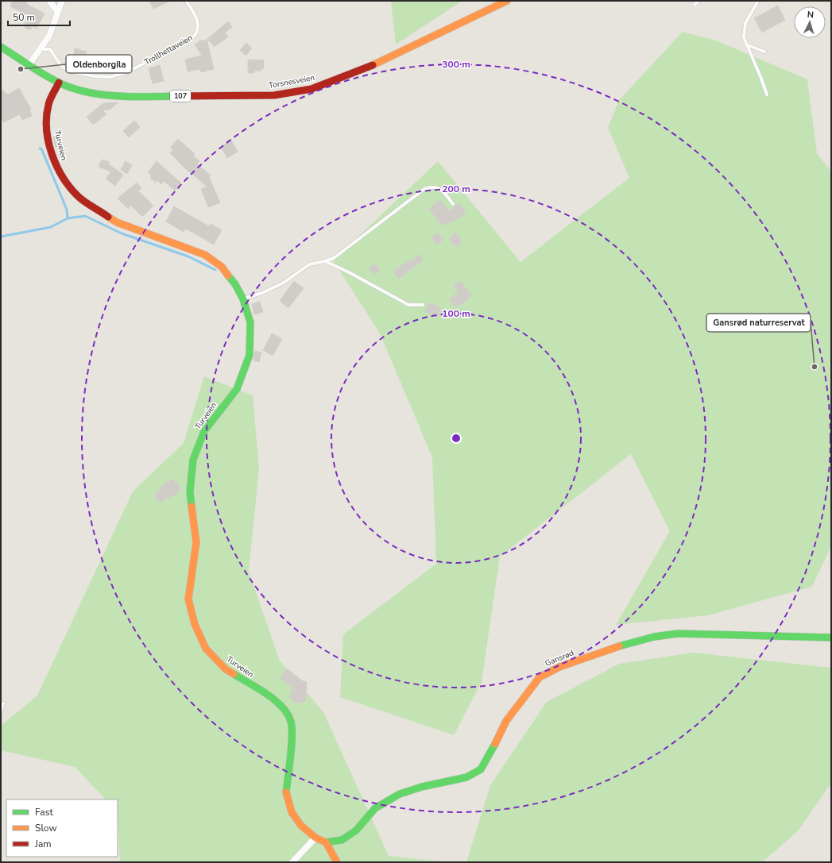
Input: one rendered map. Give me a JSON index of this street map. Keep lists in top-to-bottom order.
{
  "streets": {
    "street": [
      "Torsnesveien",
      "107",
      "Turveien",
      "Gansrød"
    ],
    "lane": ["Trollhettaveien"]
  },
  "crossings": [
    ["Torsnesveien", "Turveien"],
    ["Turveien", "Gansrød"]
  ],
  "places": ["Oldenborgila", "Gansrød naturreservat"],
  "legend": ["Fast", "Slow", "Jam"],
  "scale_bar": "50 m",
  "north": "top",
  "rings": ["300 m", "200 m", "100 m"]
}
